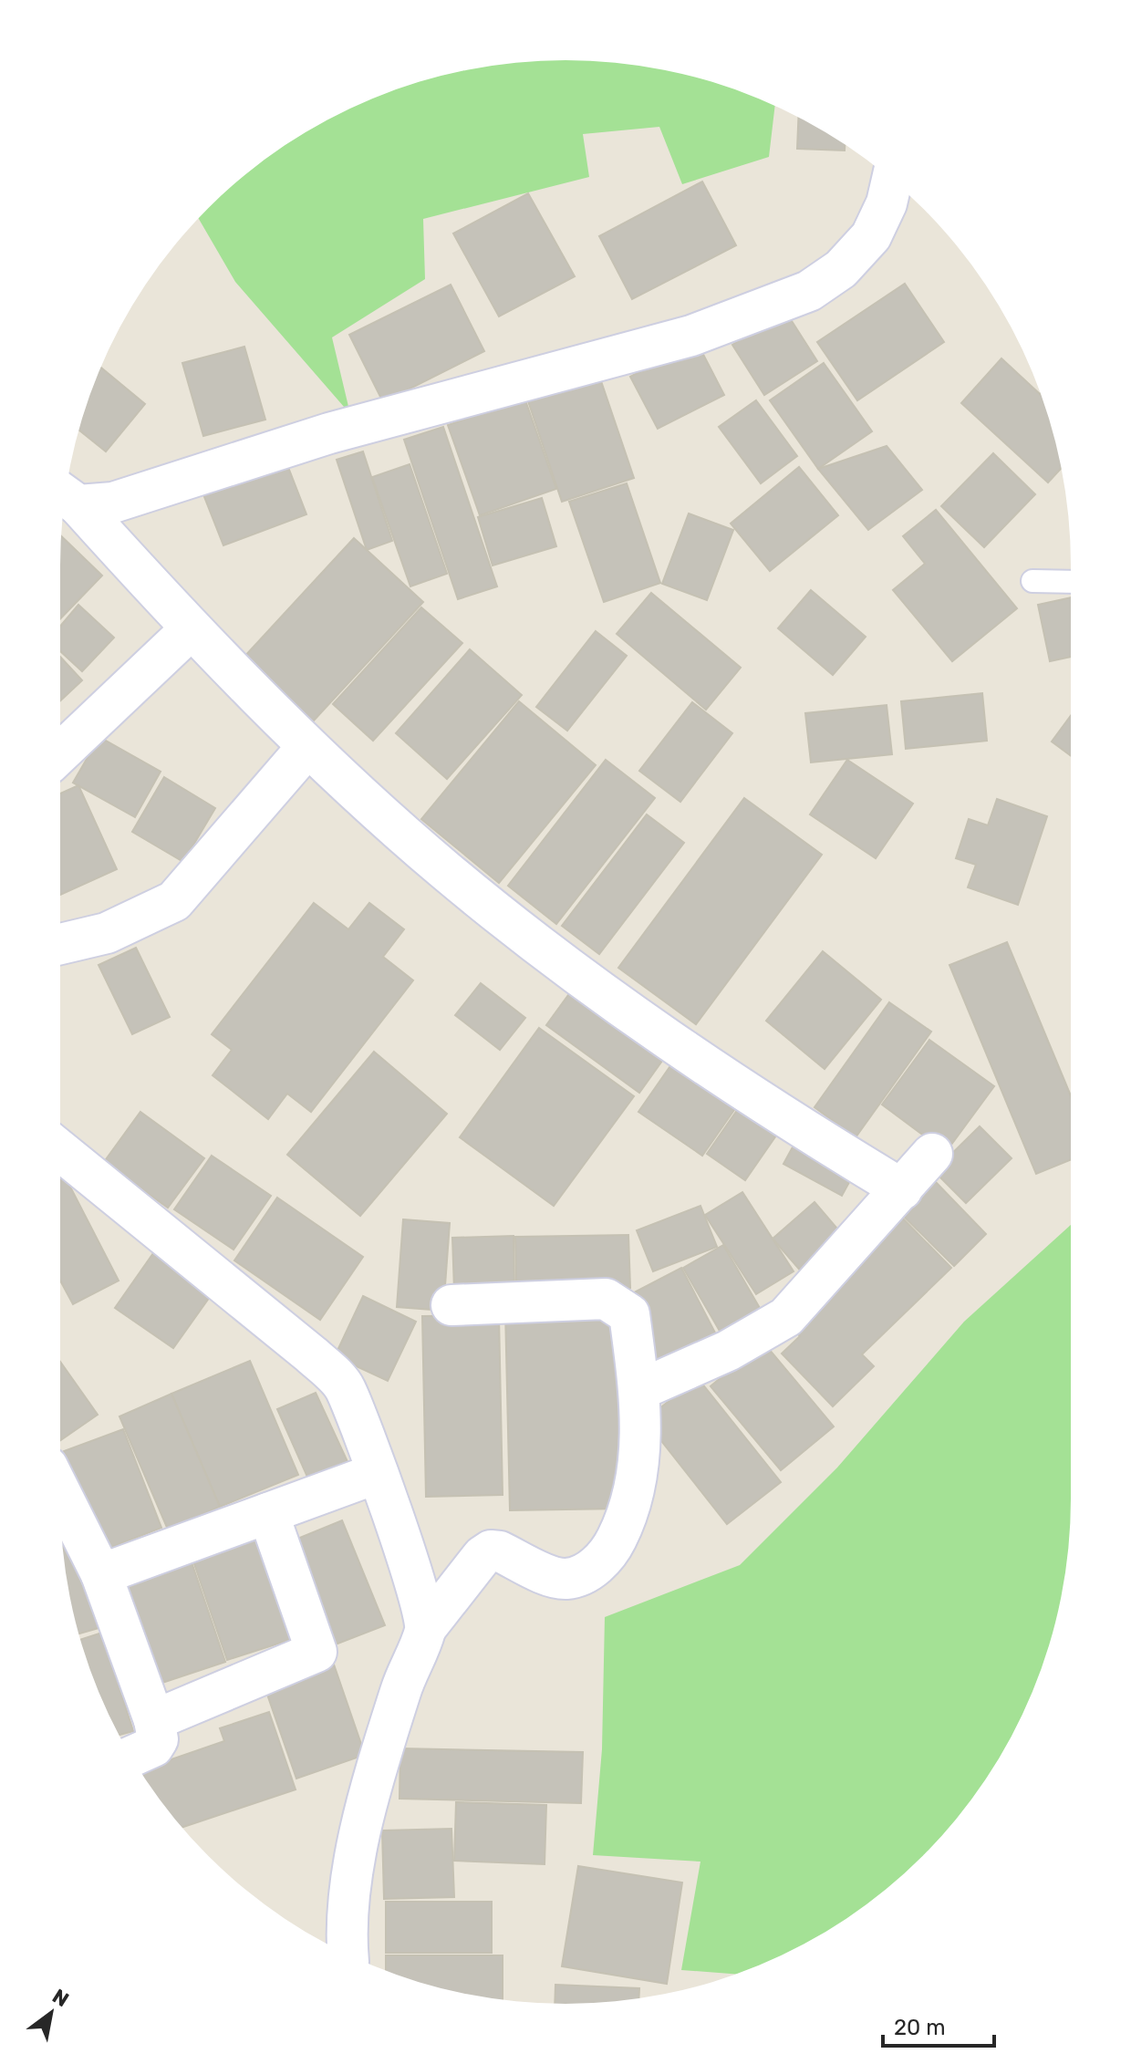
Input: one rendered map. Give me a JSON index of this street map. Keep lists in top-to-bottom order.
{
  "scale_bar": "20 m",
  "north": "top right"
}
